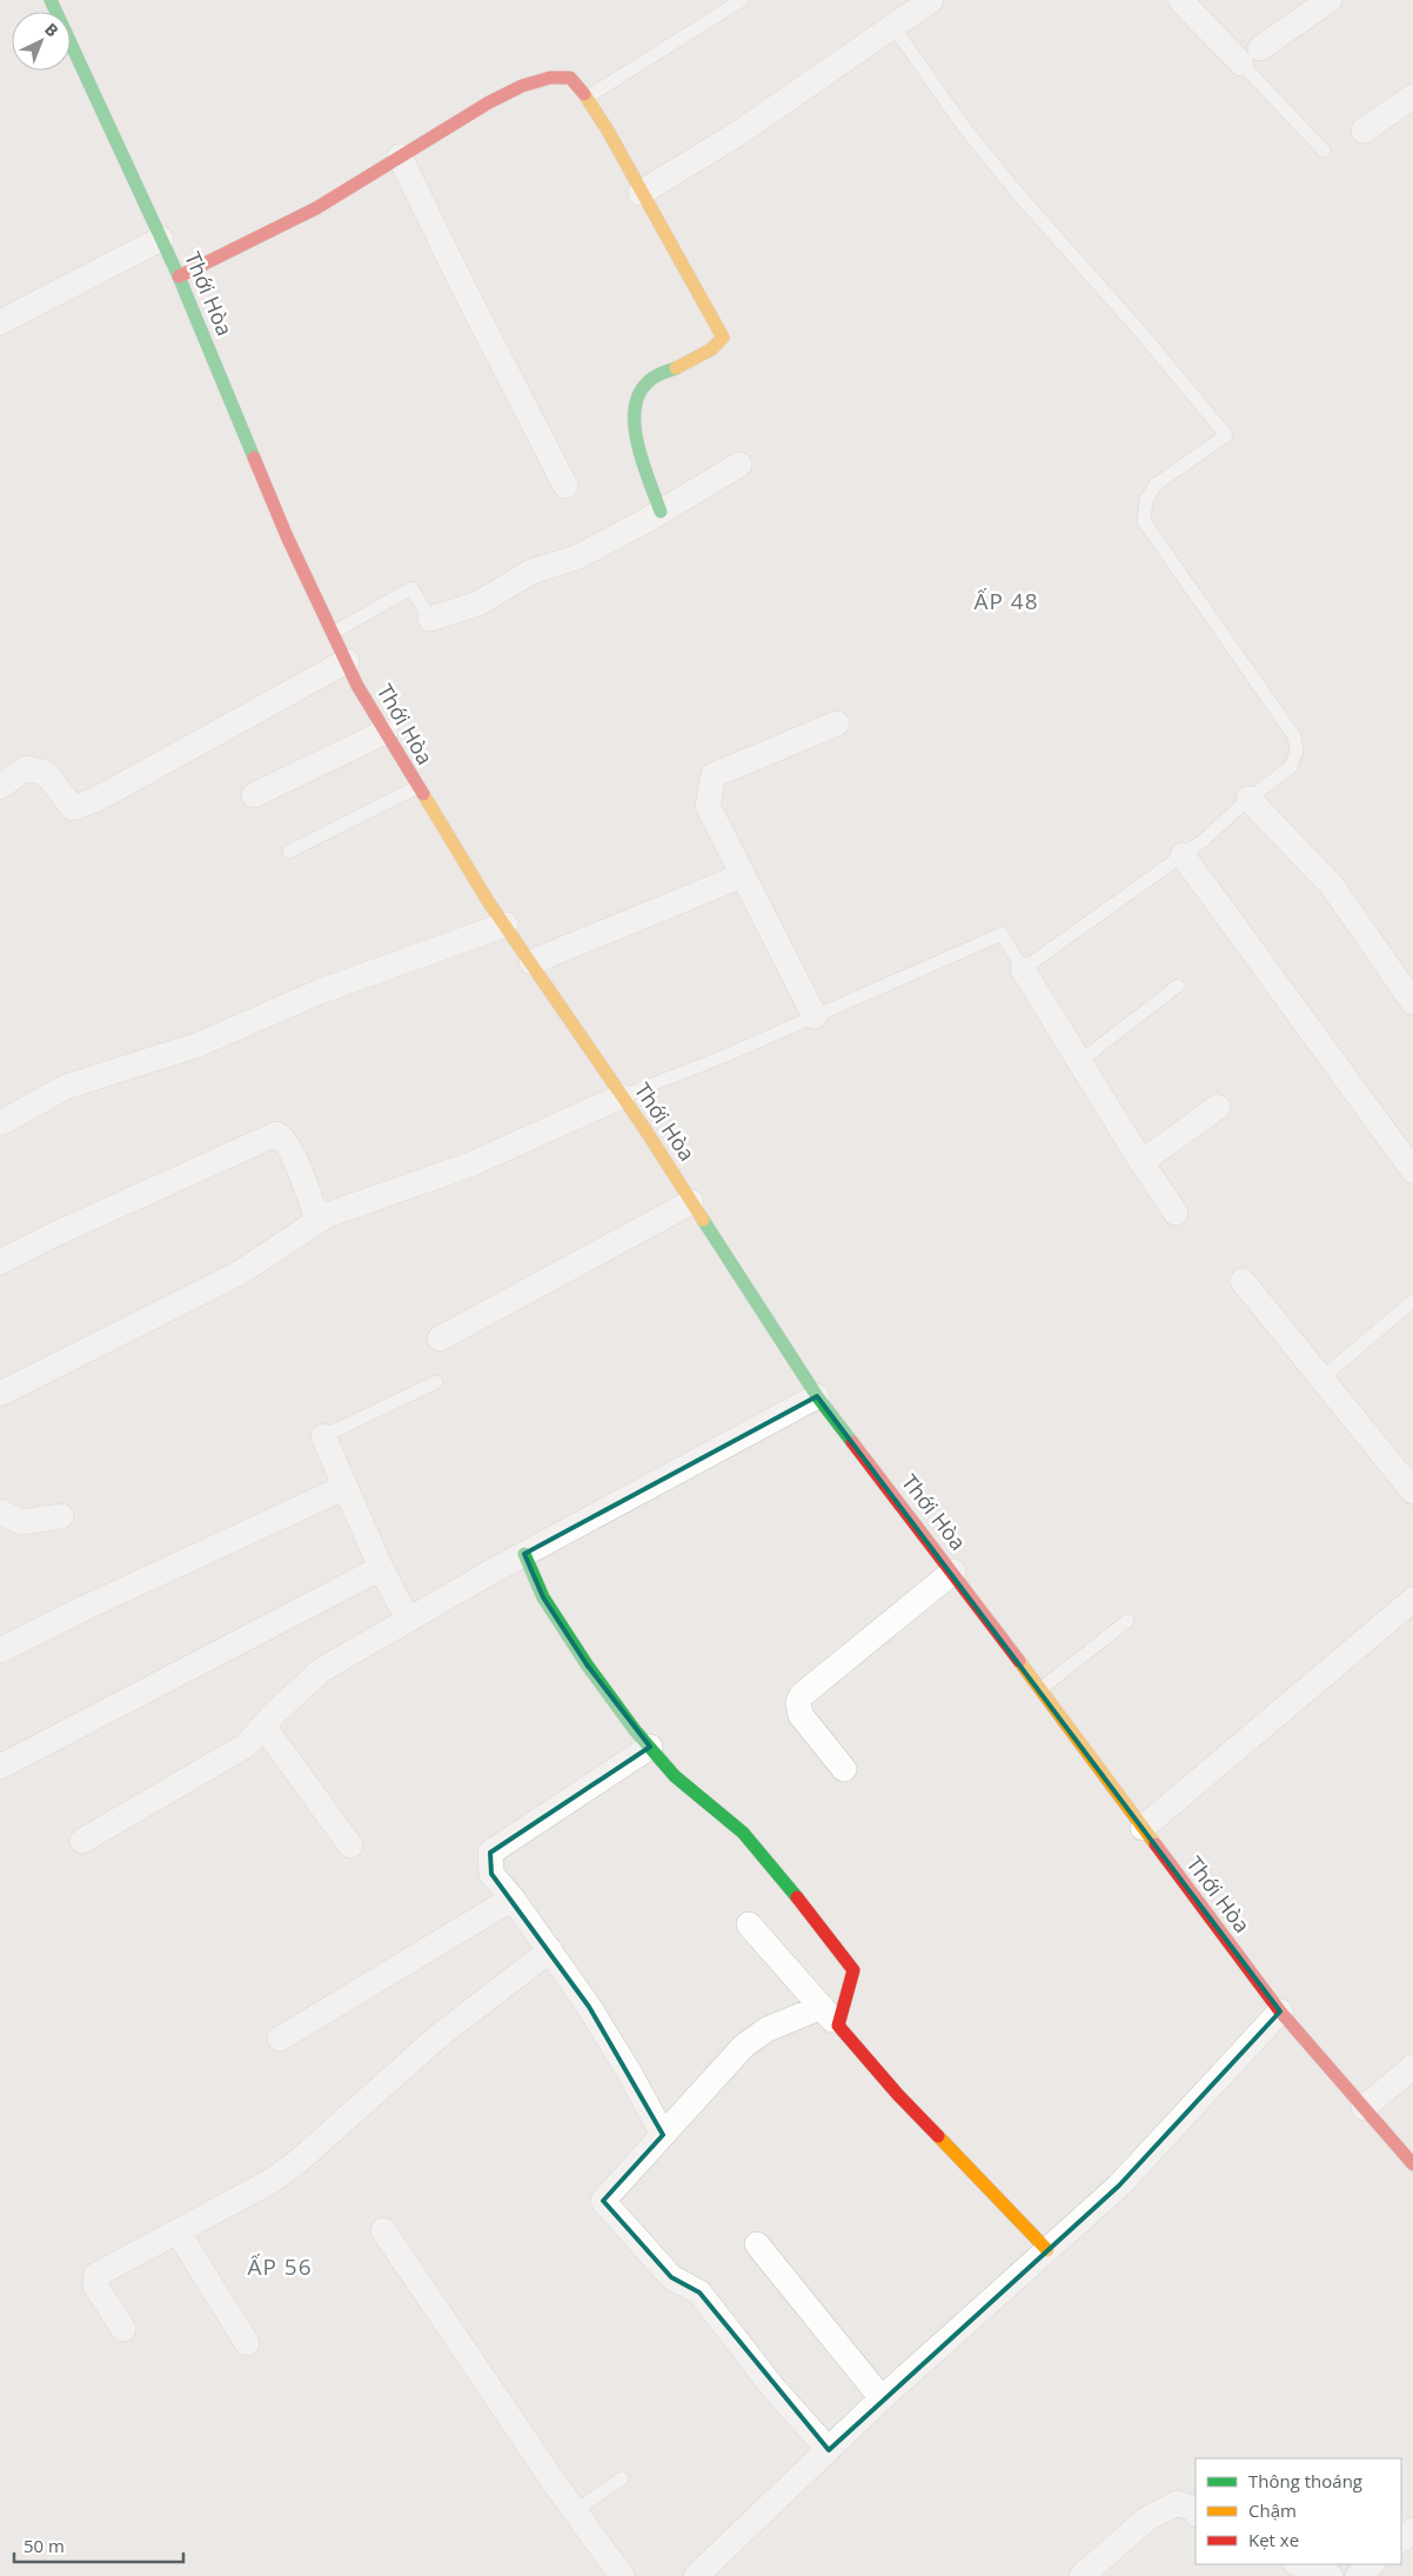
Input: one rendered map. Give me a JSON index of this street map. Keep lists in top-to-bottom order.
{
  "streets": {
    "street": ["Thới Hòa"]
  },
  "districts": ["ẤP 48", "ẤP 56"],
  "legend": ["Thông thoáng", "Chậm", "Kẹt xe"],
  "scale_bar": "50 m",
  "north": "top right"
}
